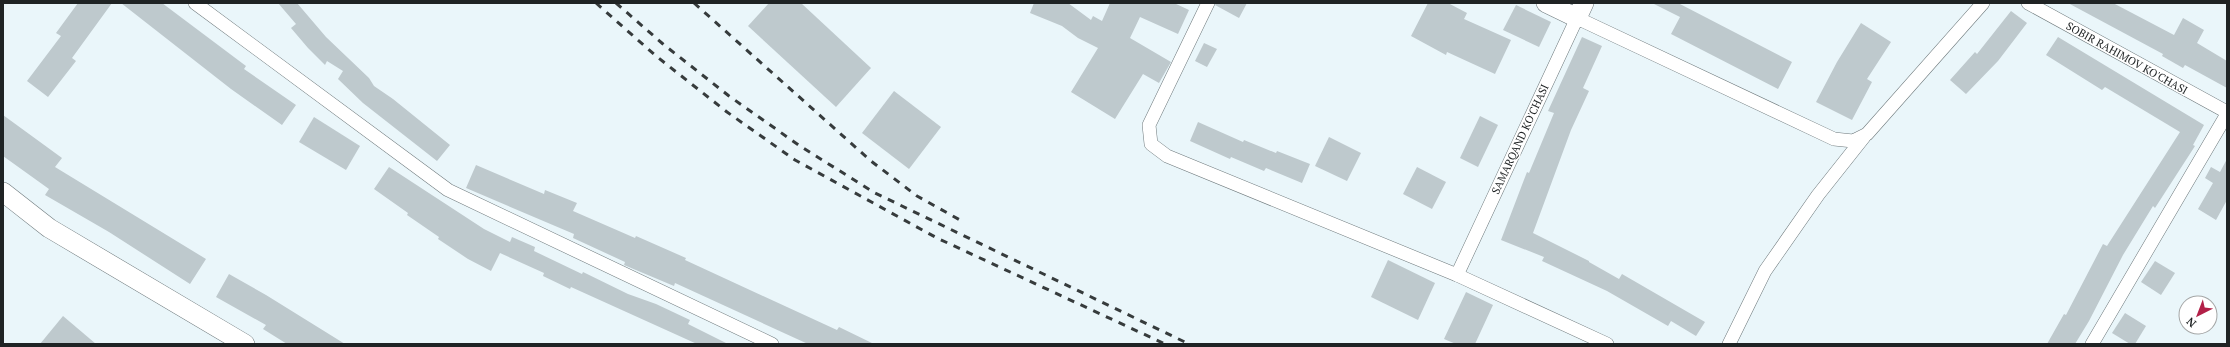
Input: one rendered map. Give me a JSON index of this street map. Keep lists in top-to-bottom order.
{
  "streets": {
    "street": ["SOBIR RAHIMOV KO'CHASI", "SAMARQAND KO'CHASI"]
  },
  "north": "bottom left"
}
